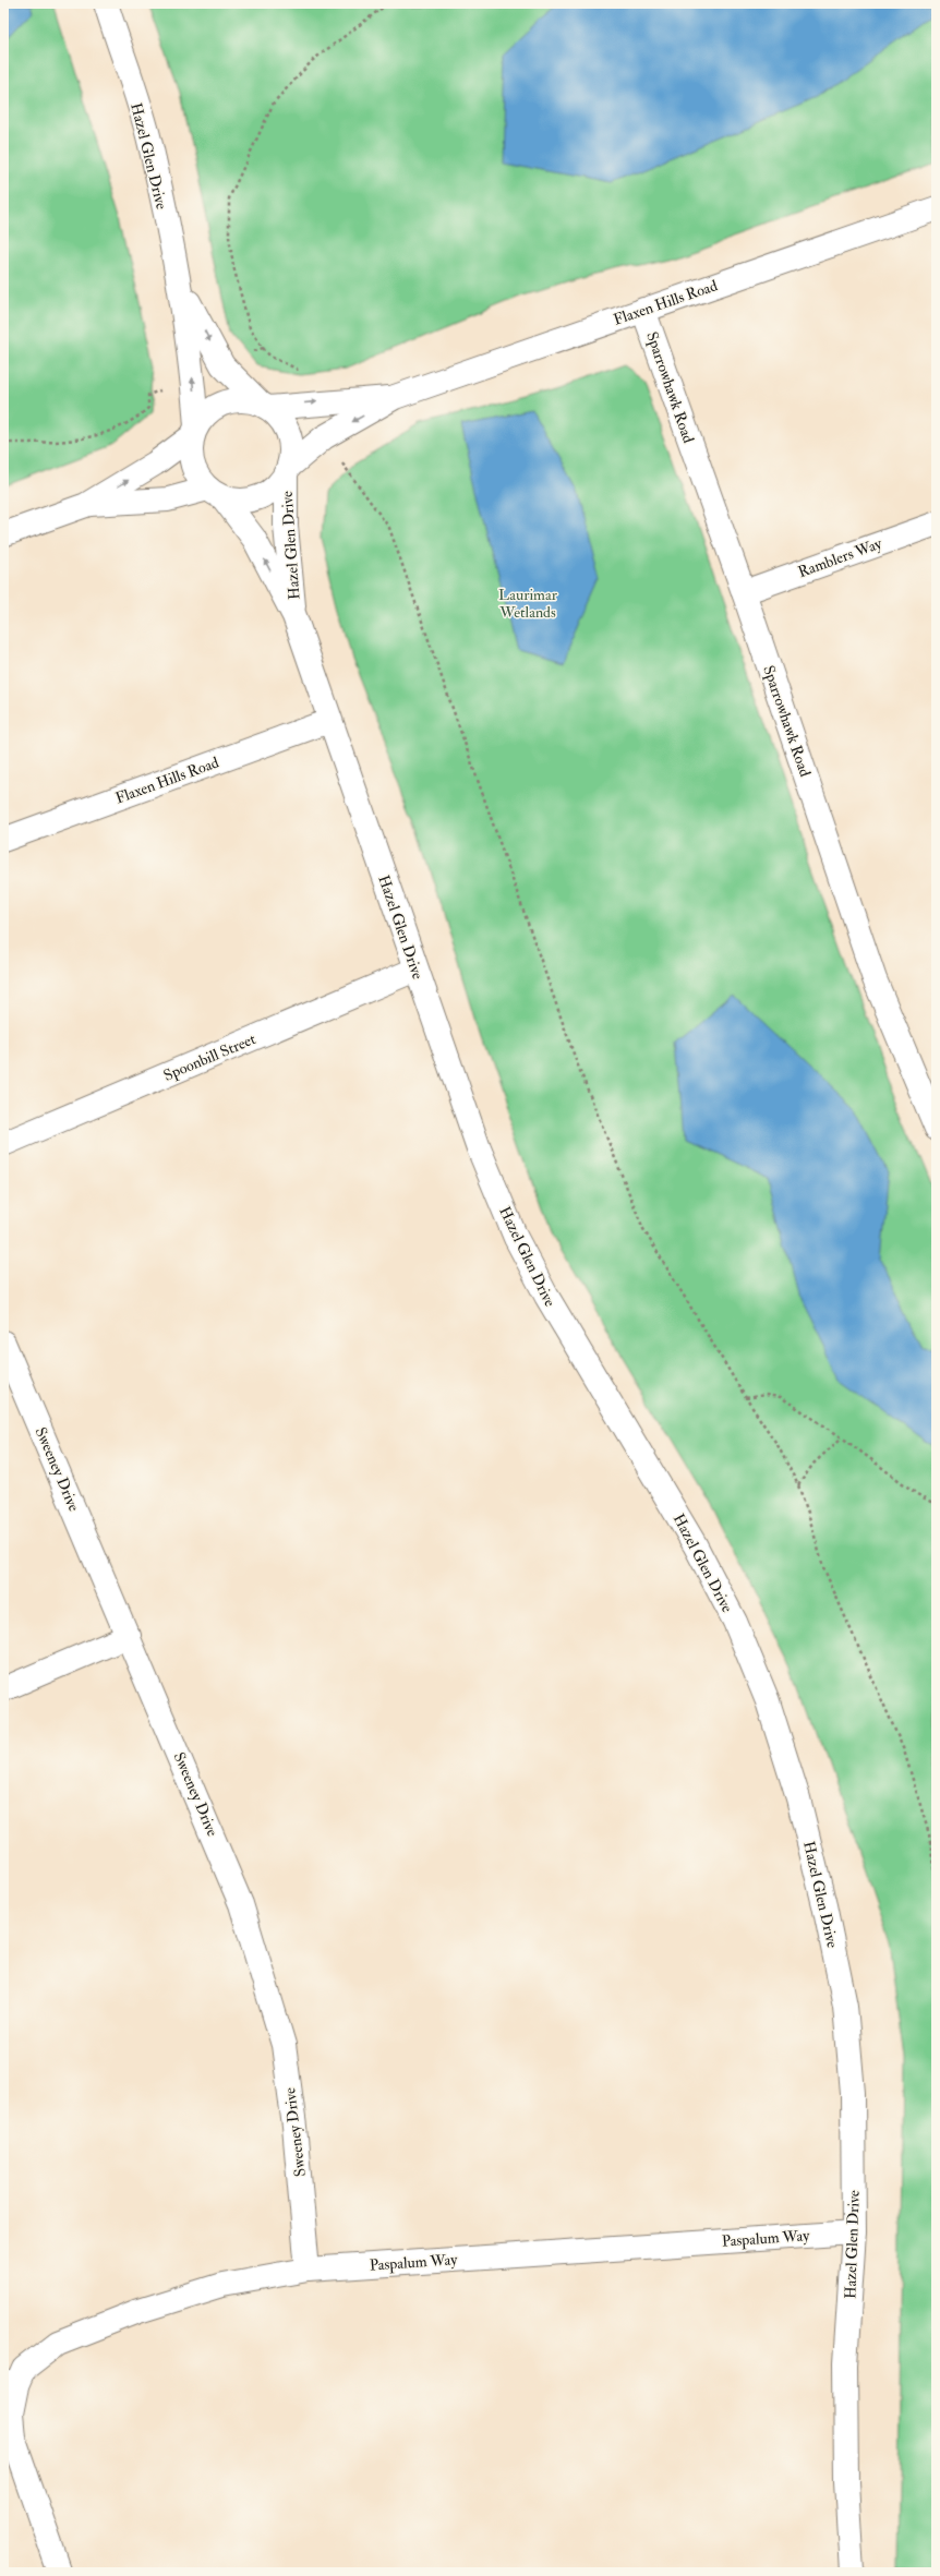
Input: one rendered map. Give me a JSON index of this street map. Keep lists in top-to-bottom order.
{
  "streets": {
    "street": [
      "Hazel Glen Drive",
      "Flaxen Hills Road",
      "Sparrowhawk Road",
      "Ramblers Way",
      "Spoonbill Street",
      "Sweeney Drive",
      "Paspalum Way"
    ]
  },
  "crossings": [
    ["Hazel Glen Drive", "Flaxen Hills Road"],
    ["Hazel Glen Drive", "Spoonbill Street"],
    ["Hazel Glen Drive", "Paspalum Way"],
    ["Flaxen Hills Road", "Sparrowhawk Road"],
    ["Sparrowhawk Road", "Ramblers Way"],
    ["Sweeney Drive", "Paspalum Way"]
  ],
  "parks": ["Laurimar Wetlands"]
}
